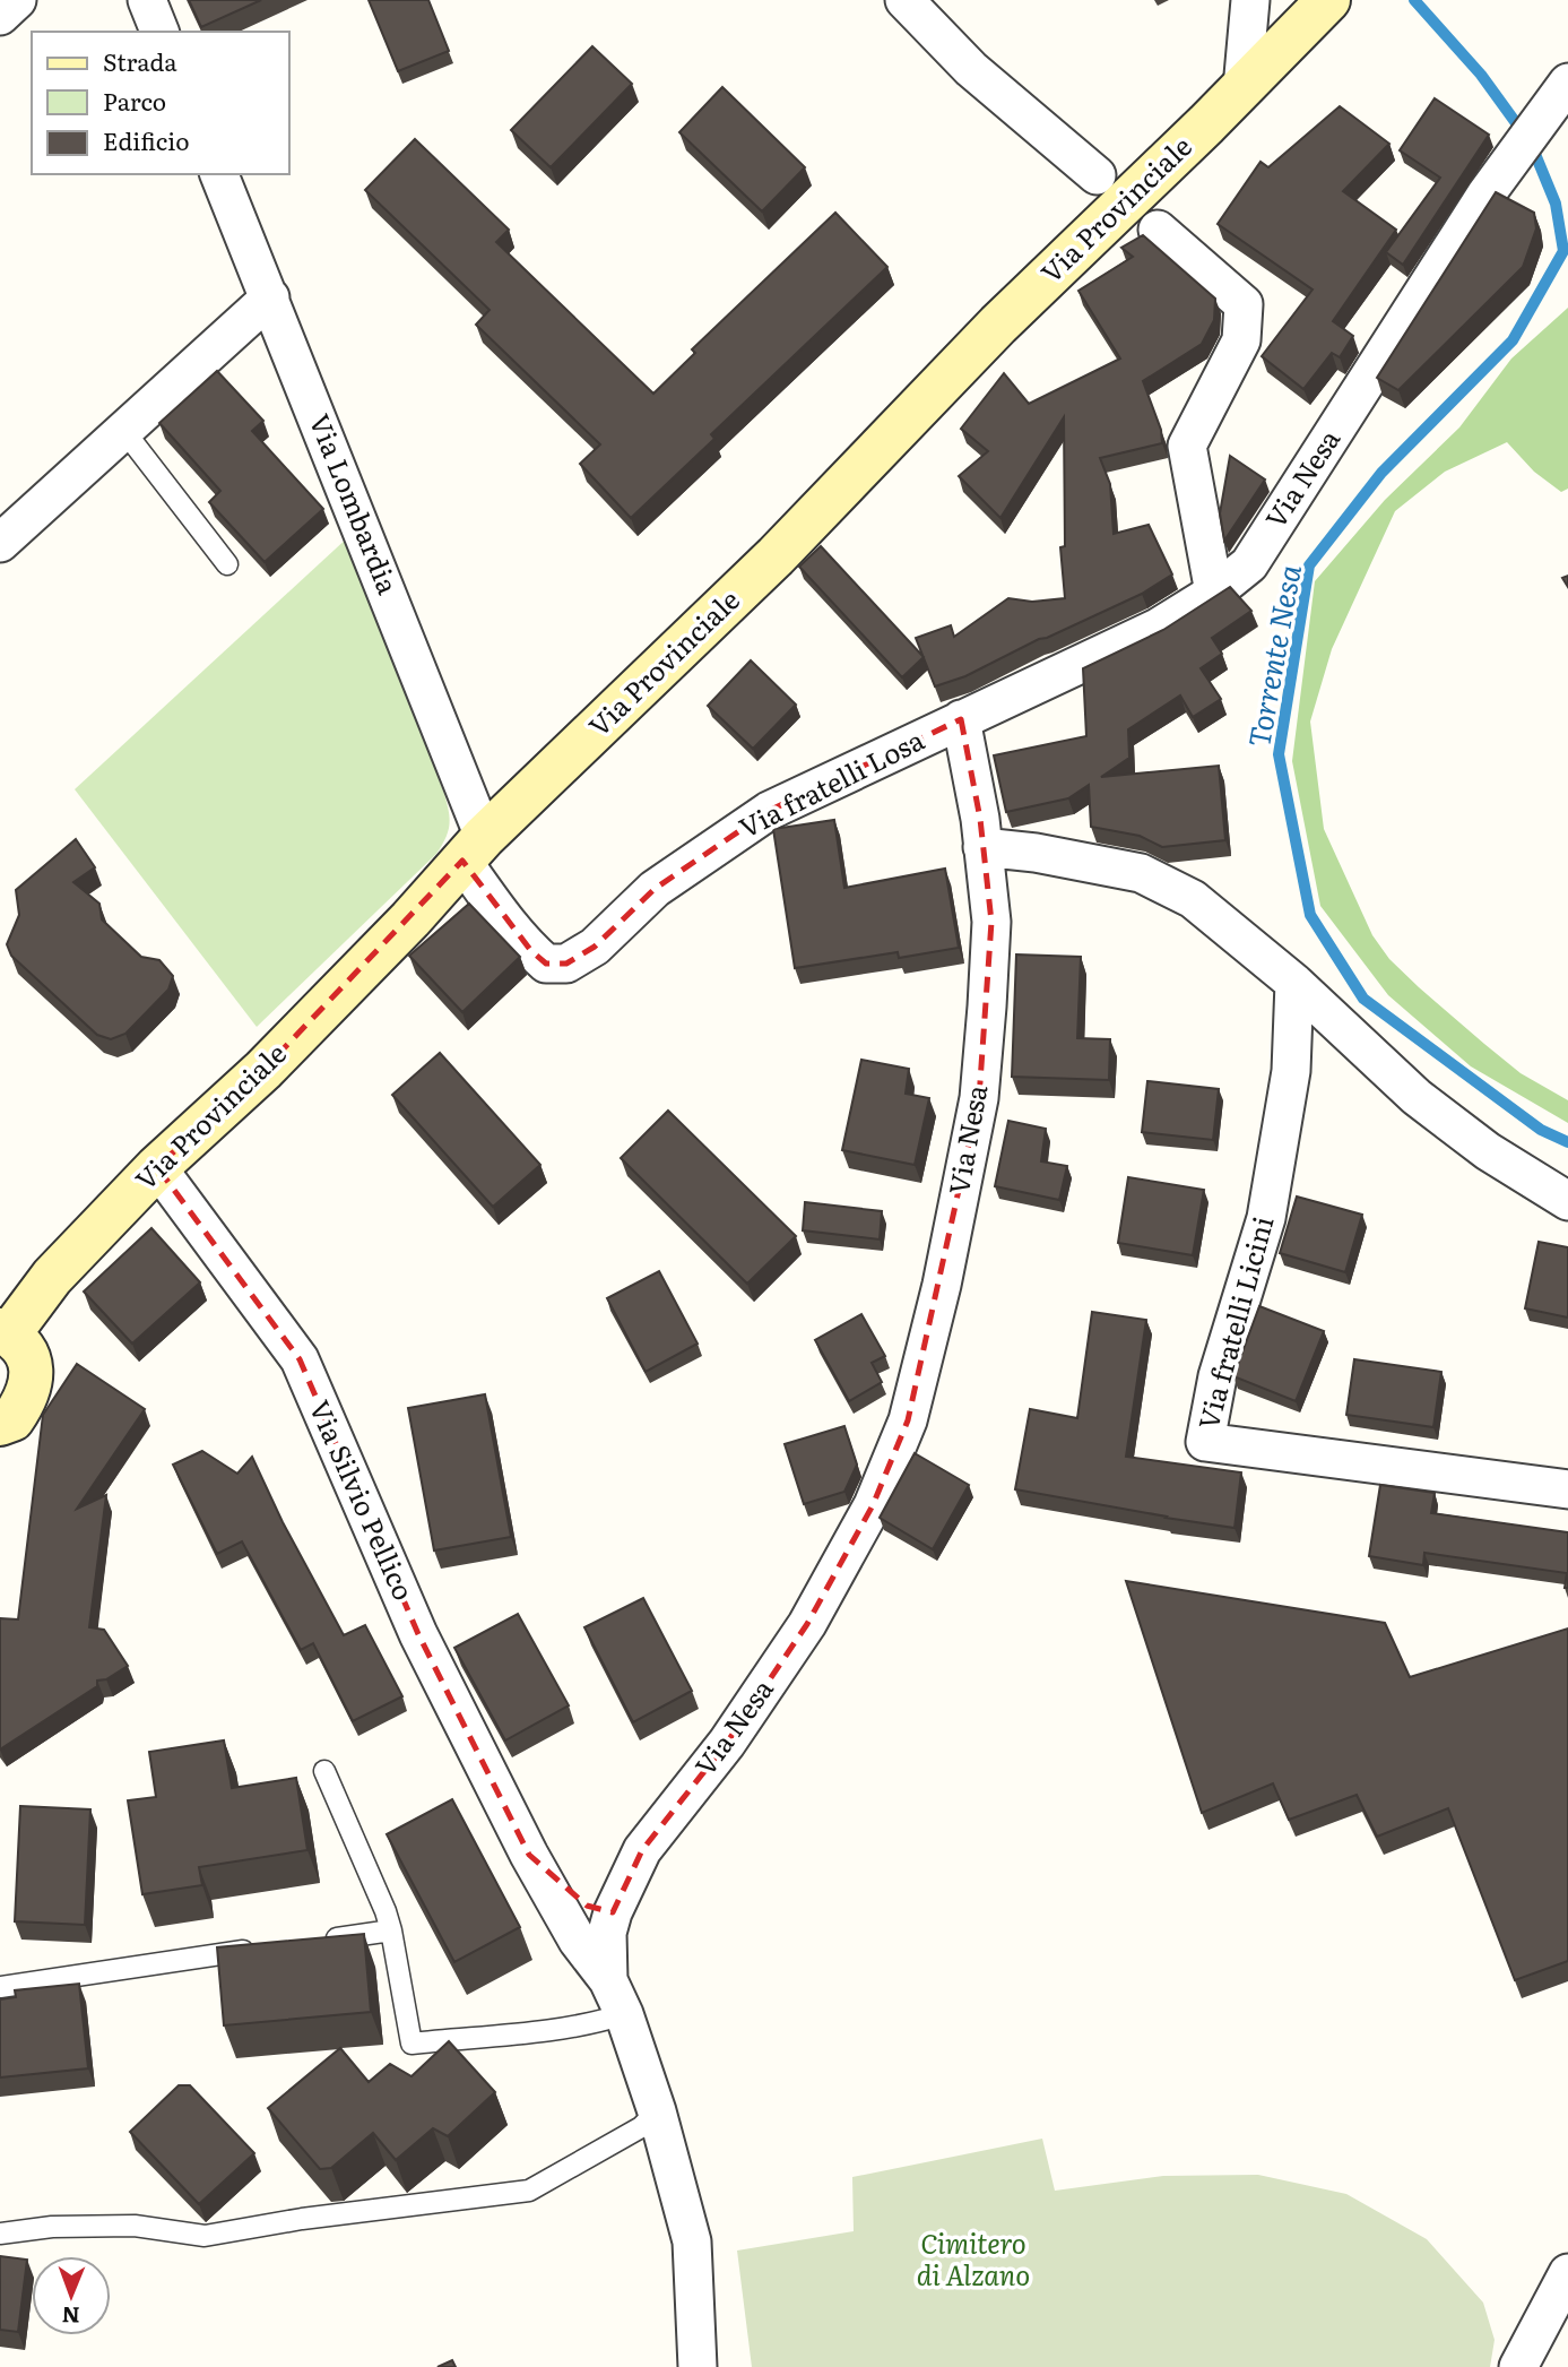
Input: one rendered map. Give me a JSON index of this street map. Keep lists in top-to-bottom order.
{
  "streets": {
    "street": [
      "Via Provinciale",
      "Via Nesa",
      "Via Lombardia",
      "Via fratelli Losa",
      "Via fratelli Licini",
      "Via Silvio Pellico"
    ]
  },
  "crossings": [
    ["Via Provinciale", "Via Lombardia"],
    ["Via Provinciale", "Via fratelli Losa"],
    ["Via Provinciale", "Via Silvio Pellico"],
    ["Via Nesa", "Via fratelli Losa"],
    ["Via Nesa", "Via Silvio Pellico"],
    ["Via Lombardia", "Via fratelli Losa"]
  ],
  "water": ["Torrente Nesa"],
  "parks": ["Cimitero di Alzano"],
  "legend": ["Strada", "Parco", "Edificio"],
  "north": "bottom"
}
